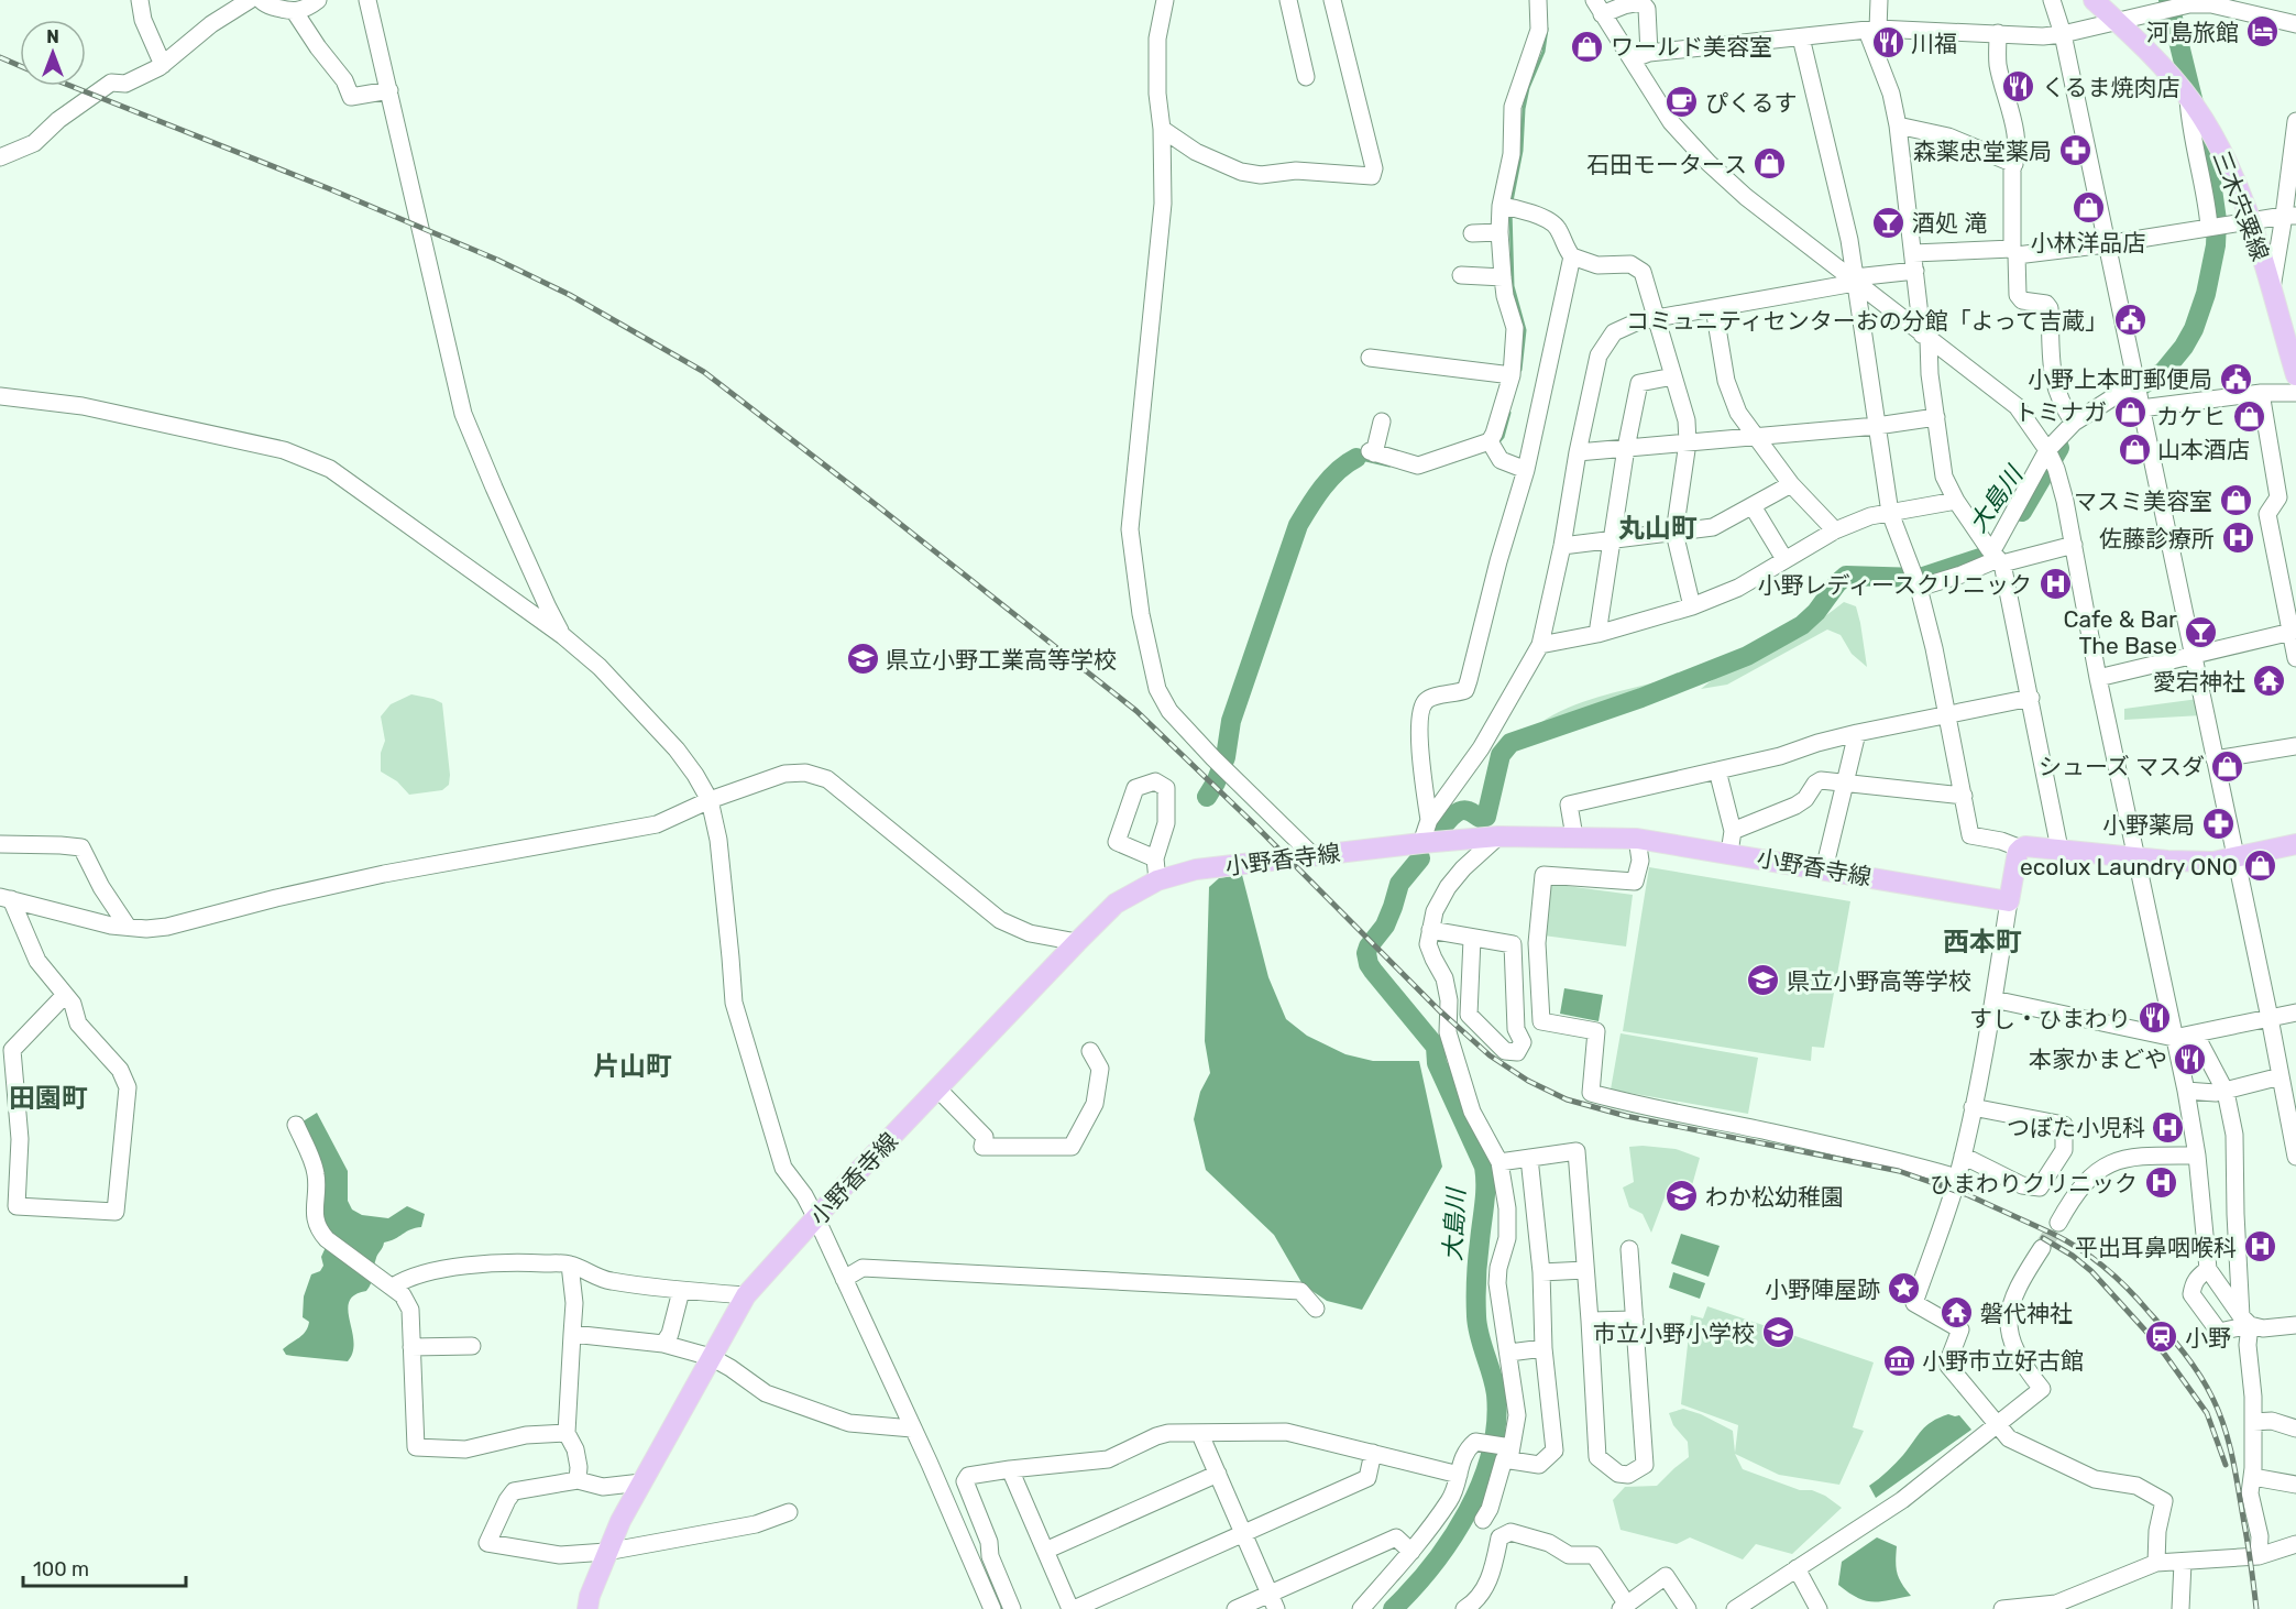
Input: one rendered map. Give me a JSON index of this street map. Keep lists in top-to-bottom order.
{
  "streets": {
    "main road": ["三木宍粟線", "小野香寺線"]
  },
  "districts": [
    "丸山町",
    "西本町",
    "片山町",
    "田園町"
  ],
  "water": ["大島川"],
  "places": {
    "hotel": ["河島旅館"],
    "restaurant": [
      "川福",
      "くるま焼肉店",
      "すし・ひまわり",
      "本家かまどや"
    ],
    "shop": [
      "ワールド美容室",
      "石田モータース",
      "小林洋品店",
      "トミナガ",
      "カケヒ",
      "山本酒店",
      "マスミ美容室",
      "シューズ マスダ",
      "ecolux Laundry ONO"
    ],
    "cafe": ["ぴくるす"],
    "pharmacy": ["森薬忠堂薬局", "小野薬局"],
    "bar": ["酒処 滝", "Cafe & Bar The Base"],
    "public building": ["コミュニティセンターおの分館「よって吉蔵」", "小野上本町郵便局"],
    "hospital": [
      "佐藤診療所",
      "小野レディースクリニック",
      "つぼた小児科",
      "ひまわりクリニック",
      "平出耳鼻咽喉科"
    ],
    "school or university": [
      "県立小野工業高等学校",
      "県立小野高等学校",
      "わか松幼稚園",
      "市立小野小学校"
    ],
    "temple": ["愛宕神社", "磐代神社"],
    "place": ["小野陣屋跡"],
    "station": ["小野"],
    "museum": ["小野市立好古館"]
  },
  "scale_bar": "100 m",
  "north": "top"
}
